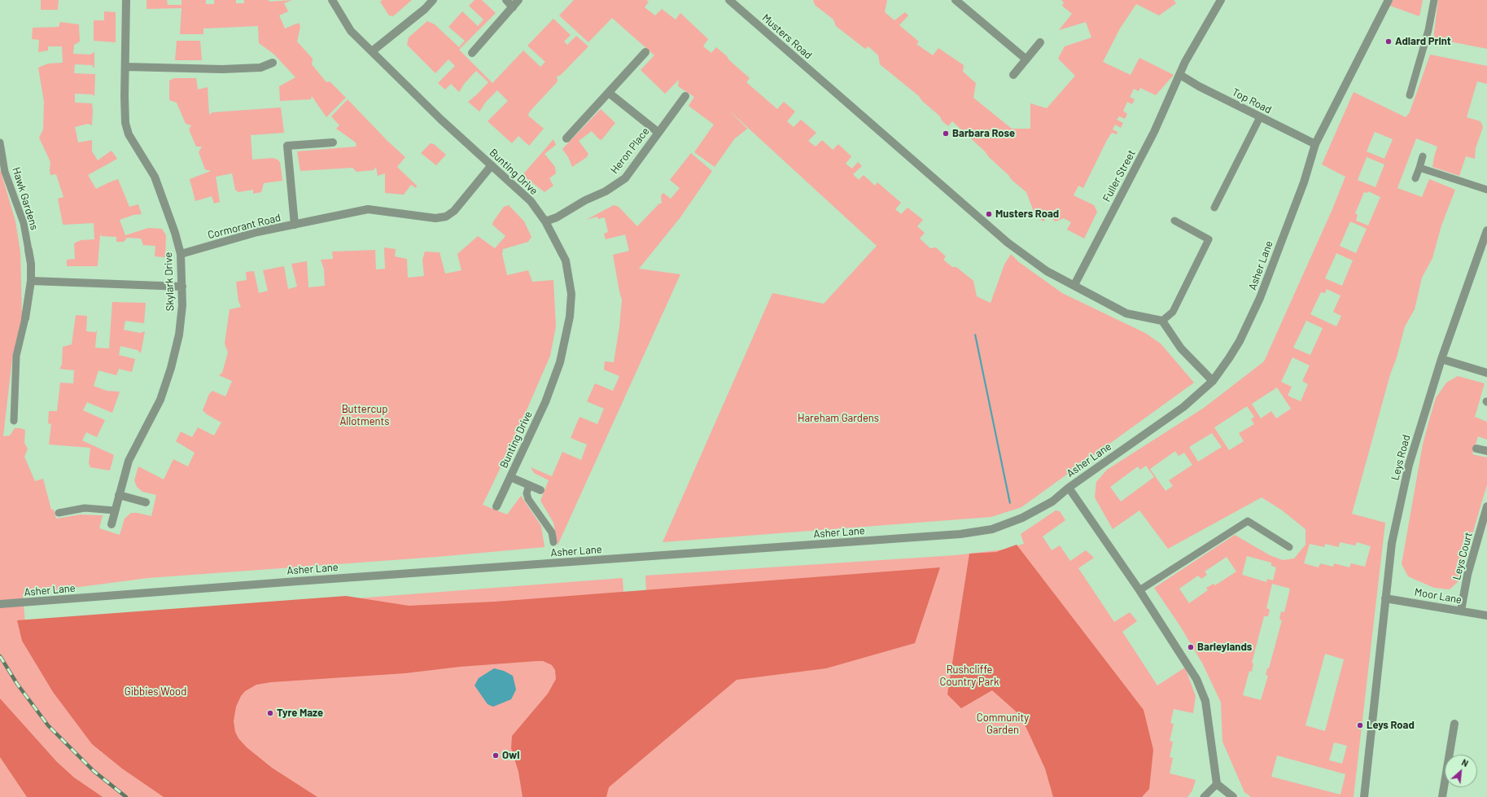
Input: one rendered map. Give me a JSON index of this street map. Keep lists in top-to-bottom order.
{
  "streets": {
    "street": [
      "Musters Road",
      "Top Road",
      "Heron Place",
      "Bunting Drive",
      "Fuller Street",
      "Hawk Gardens",
      "Cormorant Road",
      "Asher Lane",
      "Skylark Drive",
      "Leys Road",
      "Leys Court",
      "Moor Lane"
    ]
  },
  "crossings": [
    ["Musters Road", "Fuller Street"],
    ["Top Road", "Fuller Street"],
    ["Top Road", "Asher Lane"],
    ["Heron Place", "Bunting Drive"],
    ["Bunting Drive", "Cormorant Road"],
    ["Cormorant Road", "Skylark Drive"],
    ["Leys Road", "Moor Lane"],
    ["Leys Court", "Moor Lane"]
  ],
  "parks": [
    "Buttercup Allotments",
    "Hareham Gardens",
    "Rushcliffe Country Park",
    "Gibbies Wood",
    "Community Garden"
  ],
  "places": [
    "Adlard Print",
    "Barbara Rose",
    "Musters Road",
    "Barleylands",
    "Tyre Maze",
    "Leys Road",
    "Owl"
  ],
  "north": "top right"
}
